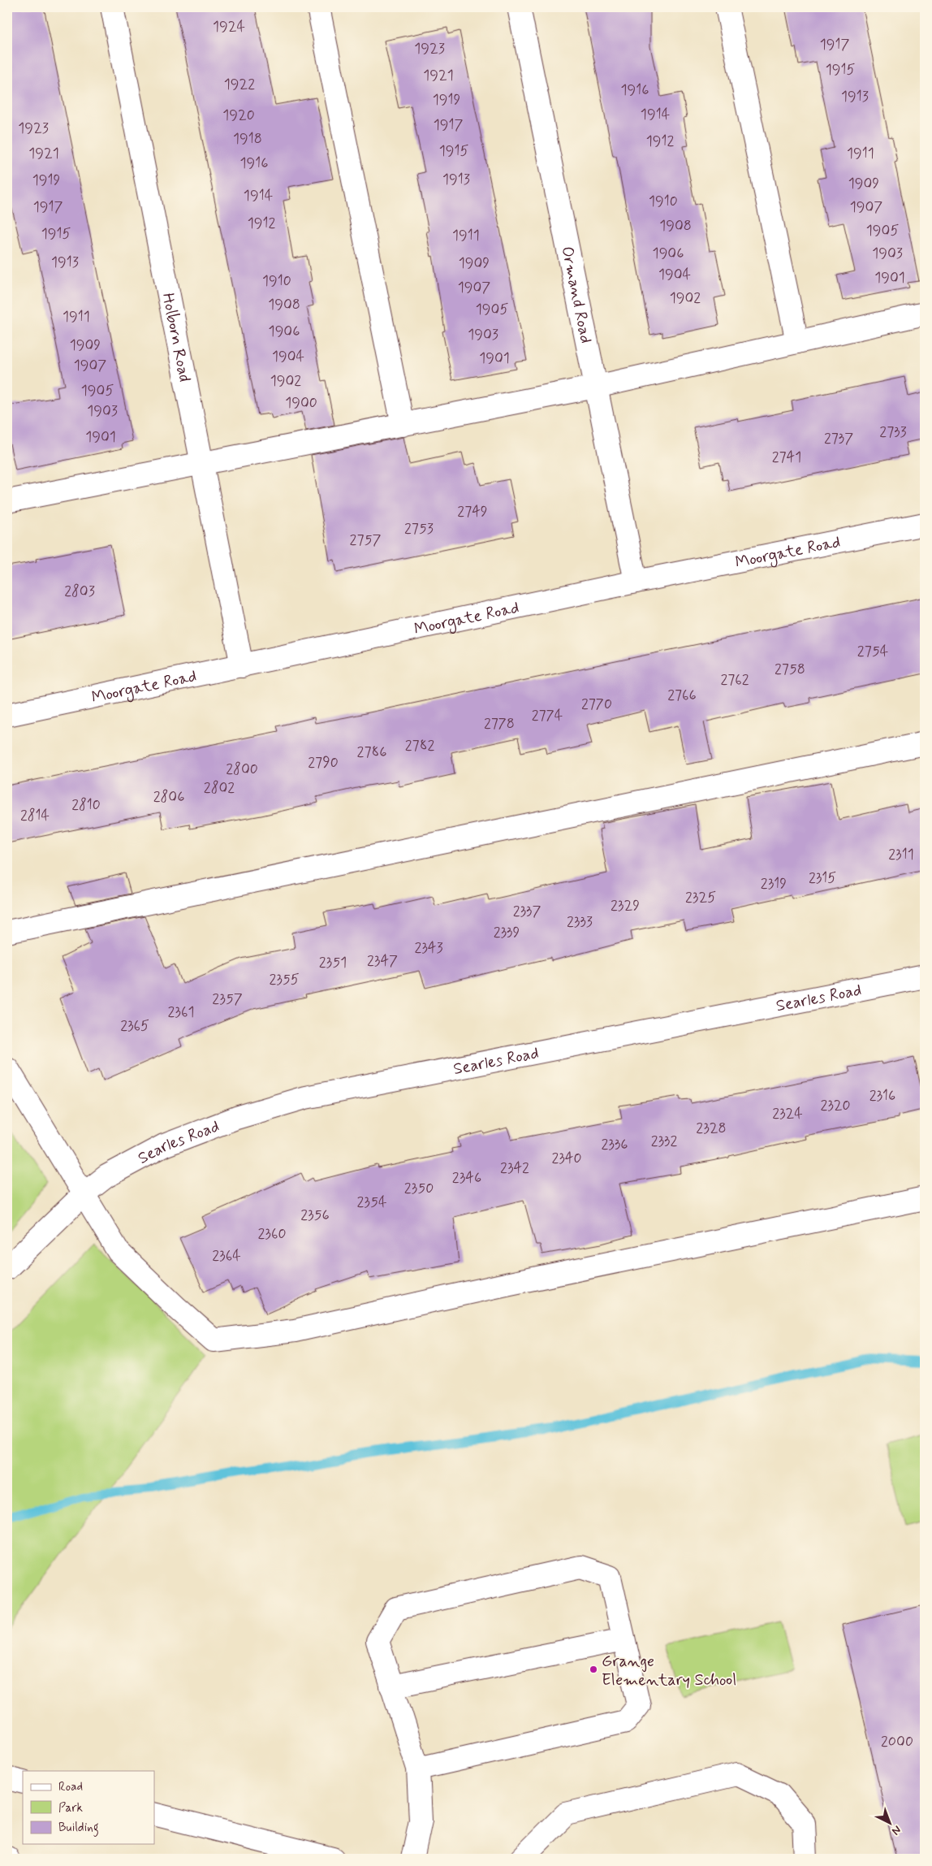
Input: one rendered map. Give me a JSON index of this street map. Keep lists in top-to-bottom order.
{
  "streets": {
    "street": [
      "Ormand Road",
      "Holborn Road",
      "Moorgate Road",
      "Searles Road"
    ]
  },
  "crossings": [
    ["Ormand Road", "Moorgate Road"],
    ["Holborn Road", "Moorgate Road"]
  ],
  "places": ["Grange Elementary School"],
  "house_numbers": [
    "1924",
    "1917",
    "1923",
    "1915",
    "1921",
    "1922",
    "1916",
    "1913",
    "1919",
    "1914",
    "1920",
    "1917",
    "1923",
    "1918",
    "1912",
    "1915",
    "1921",
    "1911",
    "1916",
    "1913",
    "1919",
    "1909",
    "1914",
    "1910",
    "1917",
    "1907",
    "1912",
    "1908",
    "1905",
    "1915",
    "1911",
    "1906",
    "1903",
    "1913",
    "1909",
    "1904",
    "1901",
    "1910",
    "1907",
    "1902",
    "1908",
    "1905",
    "1911",
    "1906",
    "1903",
    "1909",
    "1904",
    "1901",
    "1907",
    "1902",
    "1905",
    "1900",
    "1903",
    "2733",
    "1901",
    "2737",
    "2741",
    "2749",
    "2753",
    "2757",
    "2803",
    "2754",
    "2758",
    "2762",
    "2766",
    "2770",
    "2774",
    "2778",
    "2782",
    "2786",
    "2790",
    "2800",
    "2802",
    "2806",
    "2810",
    "2814",
    "2311",
    "2315",
    "2319",
    "2325",
    "2329",
    "2337",
    "2333",
    "2339",
    "2343",
    "2347",
    "2351",
    "2355",
    "2357",
    "2361",
    "2365",
    "2316",
    "2320",
    "2324",
    "2328",
    "2332",
    "2336",
    "2340",
    "2342",
    "2346",
    "2350",
    "2354",
    "2356",
    "2360",
    "2364",
    "2000"
  ],
  "legend": ["Road", "Park", "Building"],
  "north": "bottom right"
}
